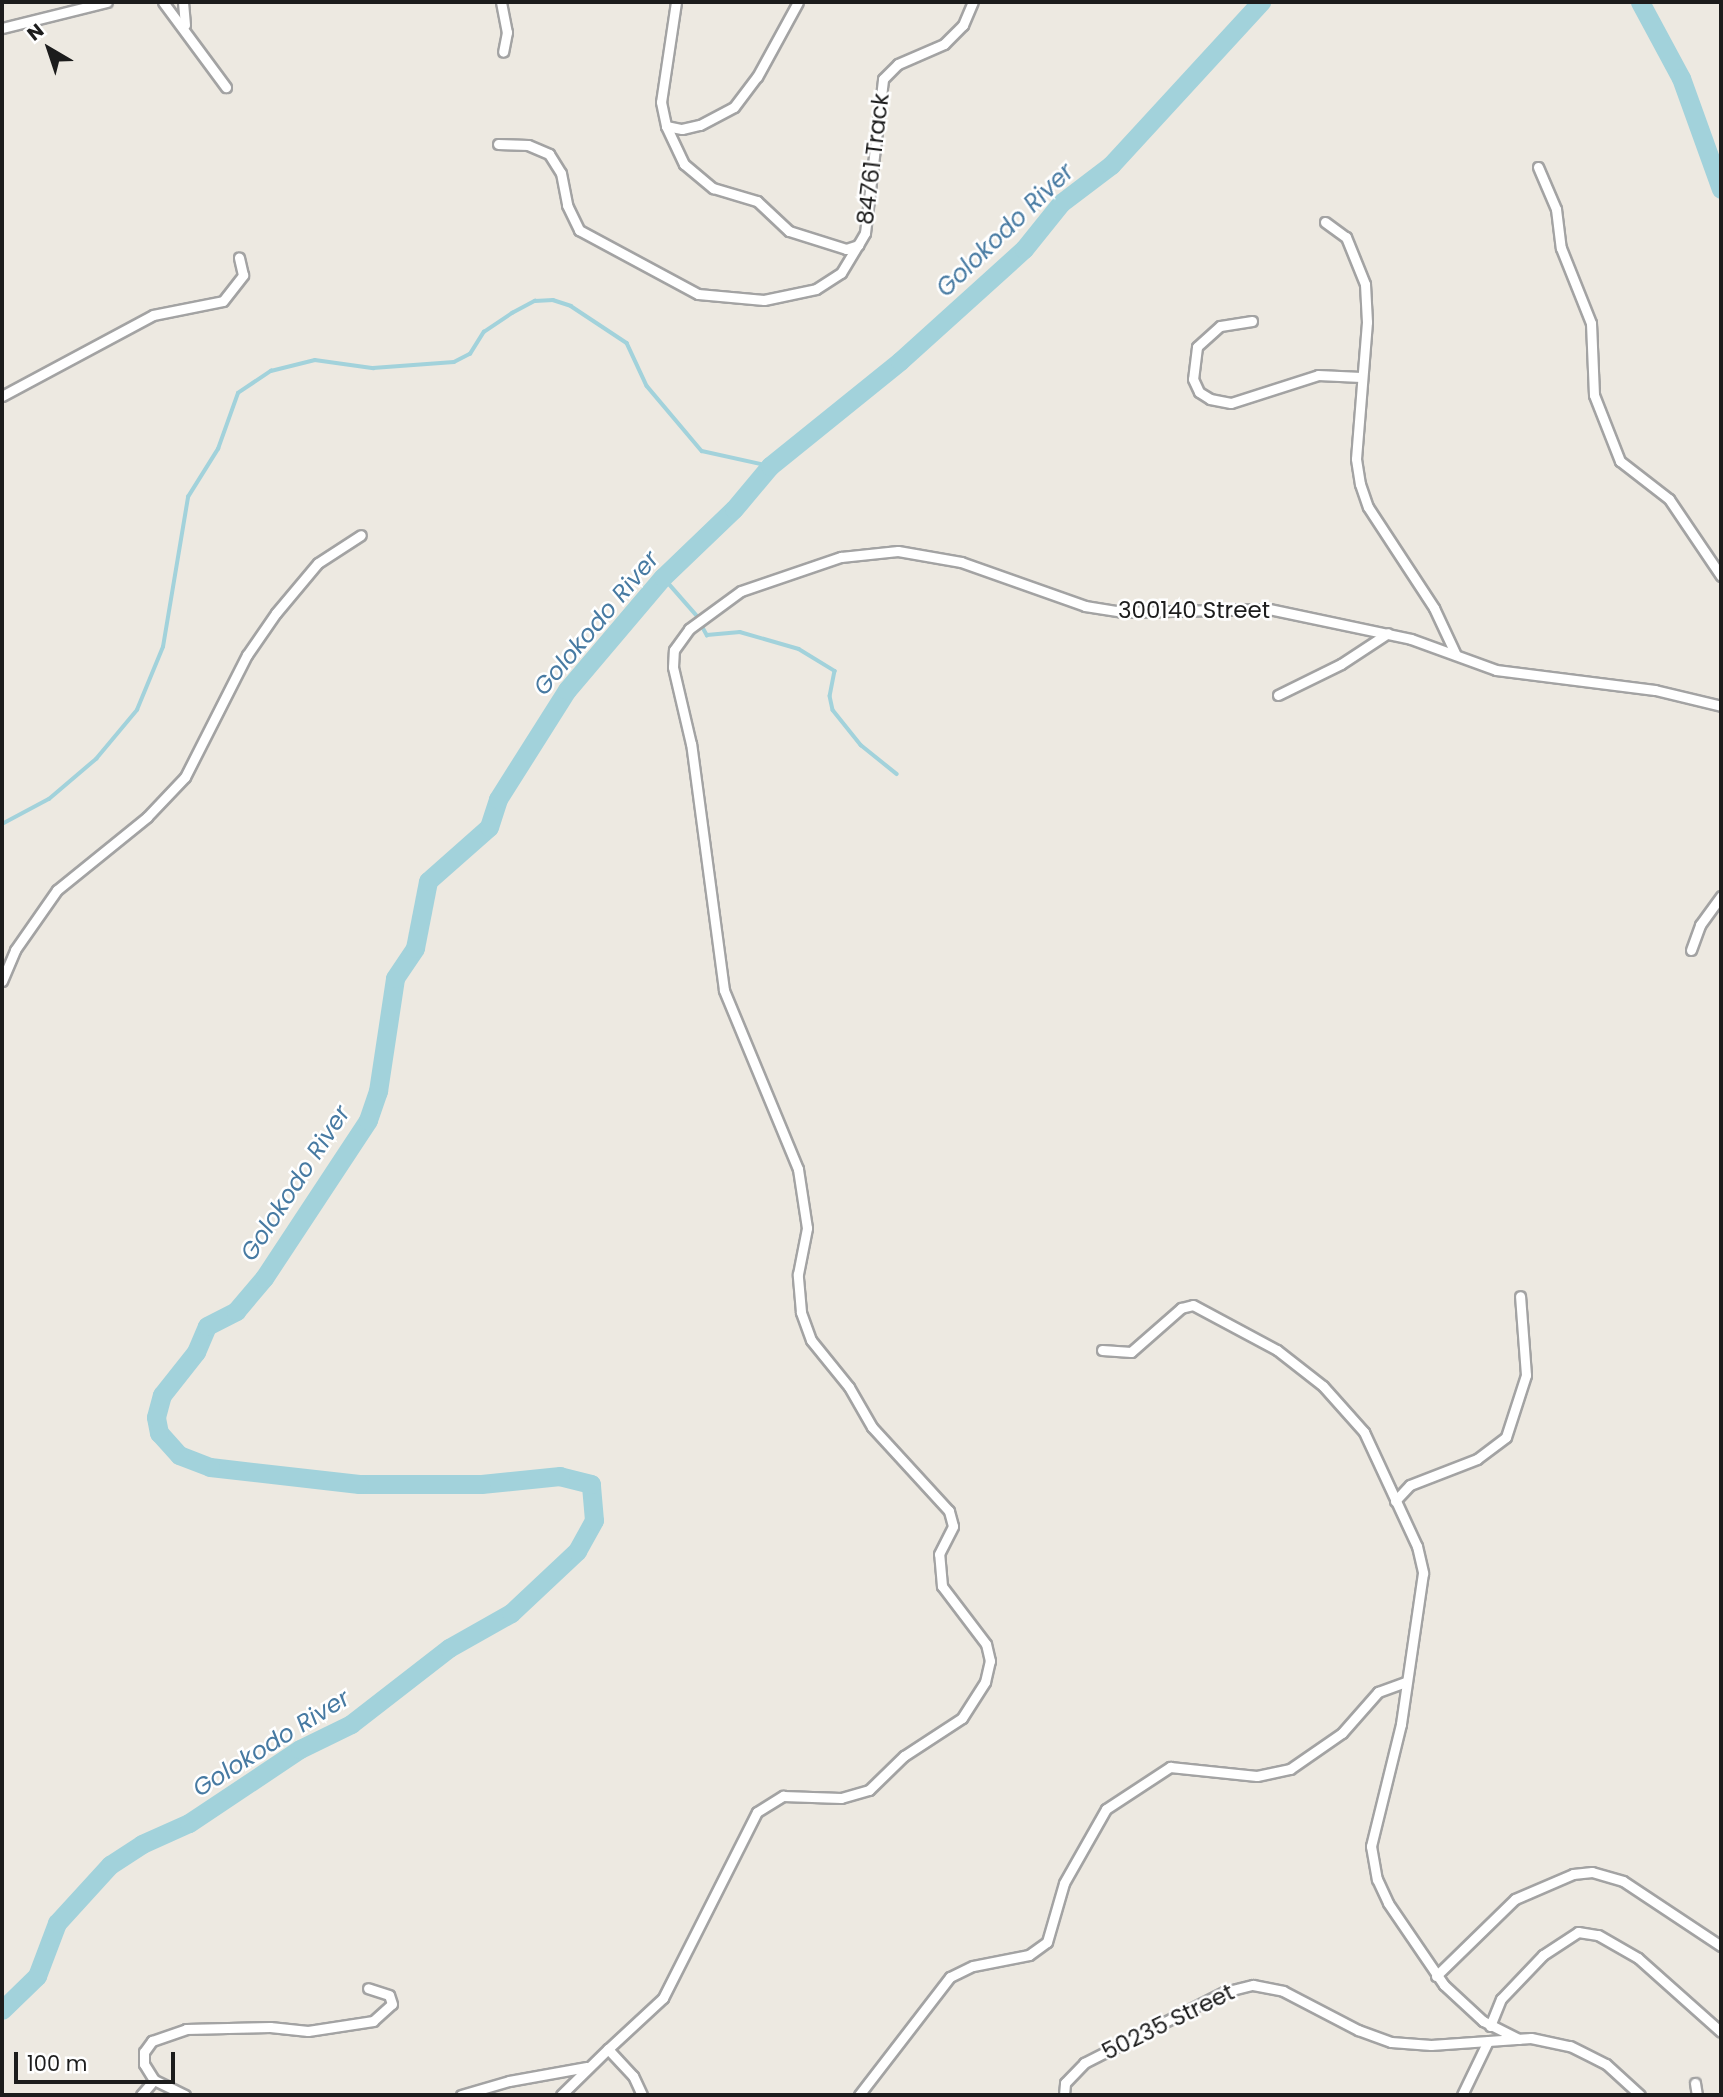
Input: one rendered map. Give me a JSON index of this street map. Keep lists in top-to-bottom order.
{
  "streets": {
    "street": ["84761 Track", "300140 Street", "50235 Street"]
  },
  "water": ["Golokodo River"],
  "scale_bar": "100 m",
  "north": "top left"
}
